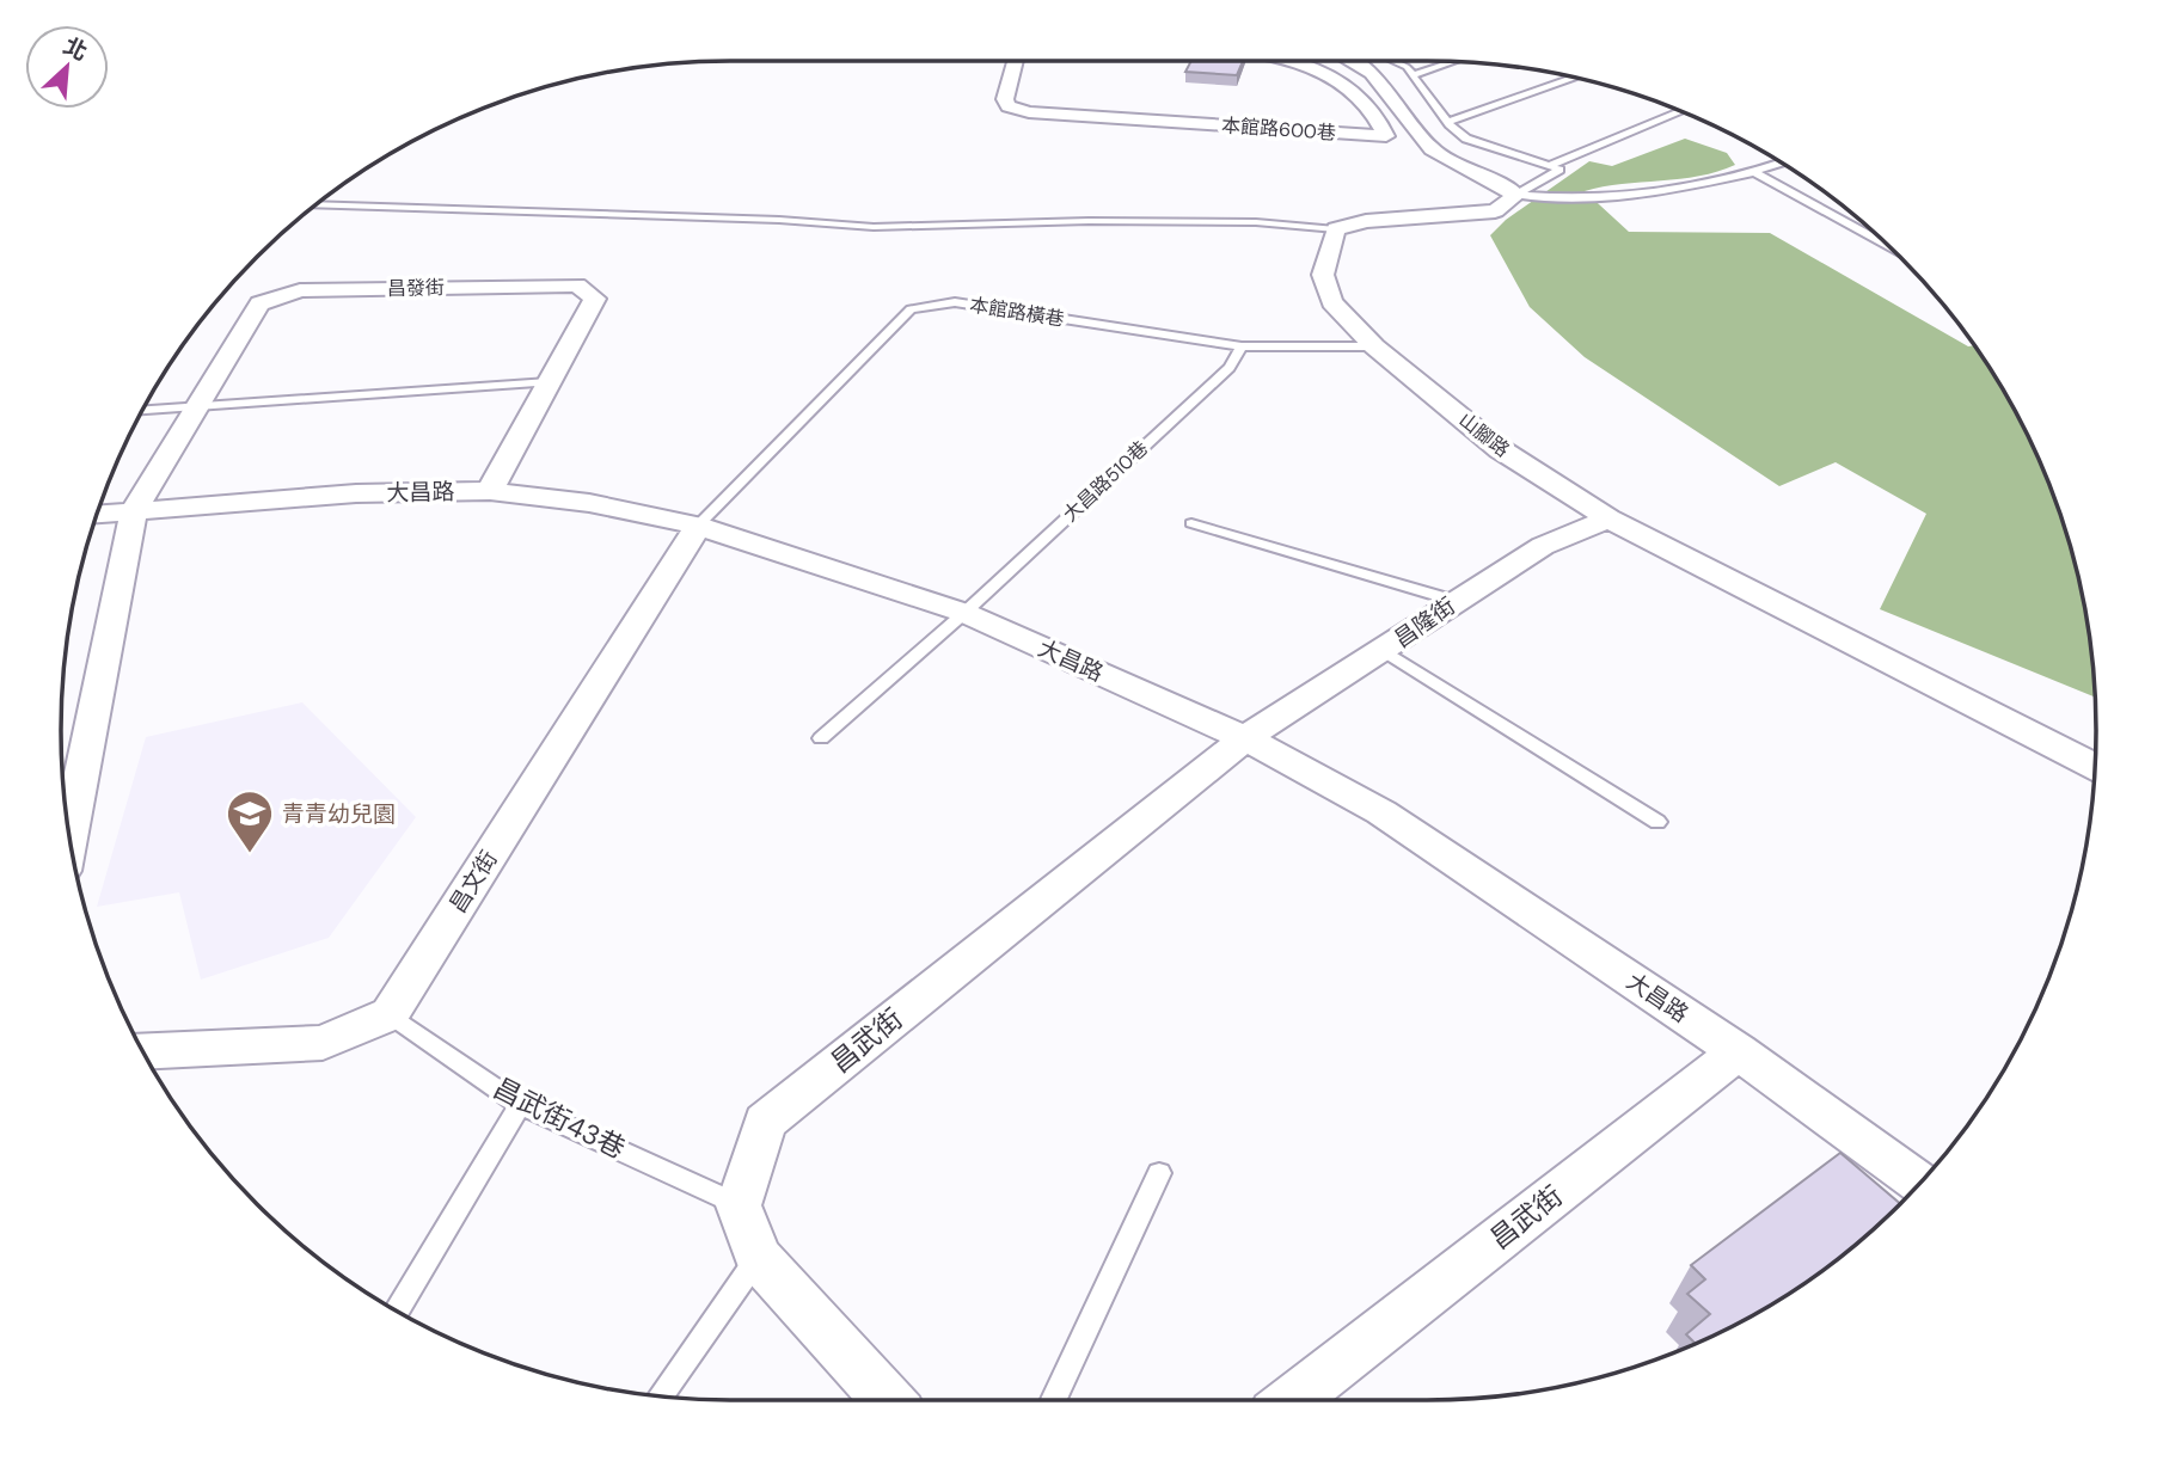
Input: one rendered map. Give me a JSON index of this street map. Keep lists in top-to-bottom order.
{
  "streets": {
    "street": [
      "本館路600巷",
      "昌發街",
      "山腳路",
      "大昌路",
      "昌隆街",
      "昌文街",
      "昌武街"
    ],
    "lane": ["本館路橫巷", "大昌路510巷", "昌武街43巷"]
  },
  "crossings": [
    ["昌發街", "大昌路"],
    ["本館路橫巷", "山腳路"],
    ["本館路橫巷", "大昌路510巷"],
    ["本館路橫巷", "大昌路"],
    ["本館路橫巷", "昌文街"],
    ["山腳路", "昌隆街"],
    ["大昌路510巷", "大昌路"],
    ["大昌路", "昌隆街"],
    ["大昌路", "昌文街"],
    ["大昌路", "昌武街"],
    ["昌隆街", "昌武街"],
    ["昌文街", "昌武街43巷"],
    ["昌武街", "昌武街43巷"]
  ],
  "places": {
    "school or university": ["青青幼兒園"]
  },
  "north": "top right"
}
